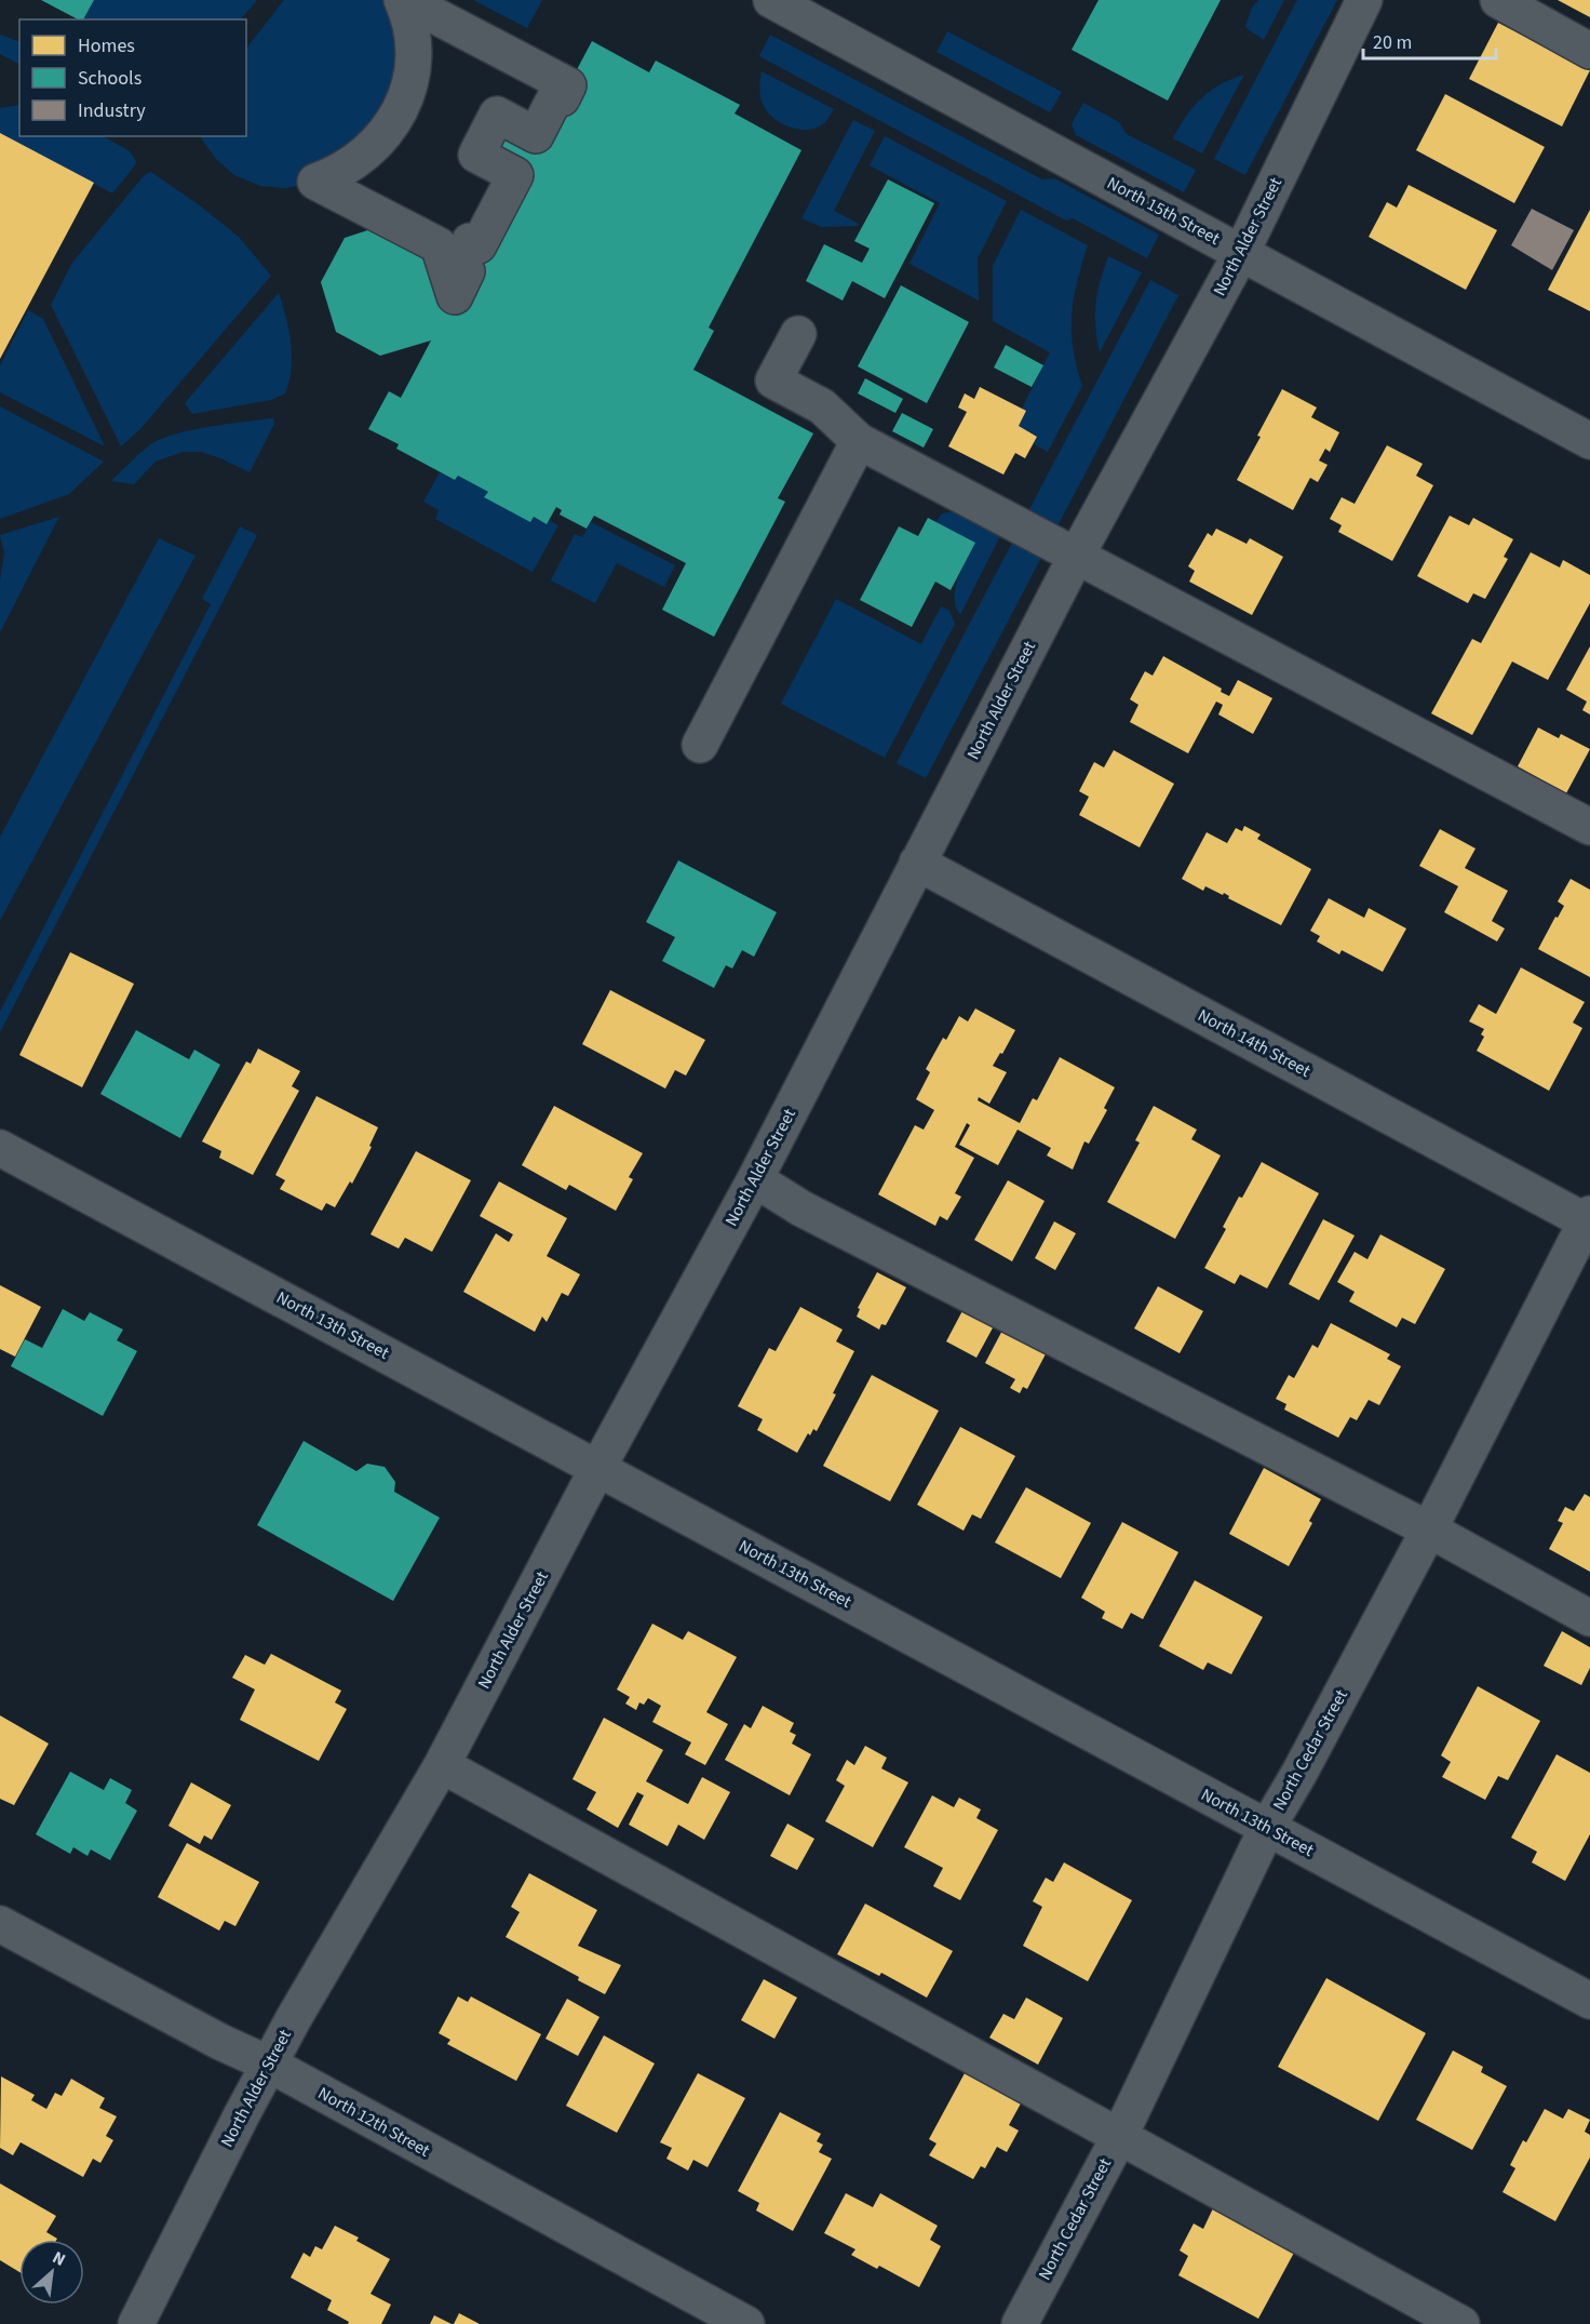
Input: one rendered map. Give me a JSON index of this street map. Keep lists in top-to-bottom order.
{
  "streets": {
    "street": [
      "North 15th Street",
      "North Alder Street",
      "North 14th Street",
      "North 13th Street",
      "North Cedar Street",
      "North 12th Street"
    ]
  },
  "crossings": [
    ["North 15th Street", "North Alder Street"],
    ["North Alder Street", "North 14th Street"],
    ["North Alder Street", "North 13th Street"],
    ["North Alder Street", "North 12th Street"],
    ["North 14th Street", "North Cedar Street"],
    ["North 13th Street", "North Cedar Street"]
  ],
  "legend": ["Homes", "Schools", "Industry"],
  "scale_bar": "20 m",
  "north": "top right"
}
